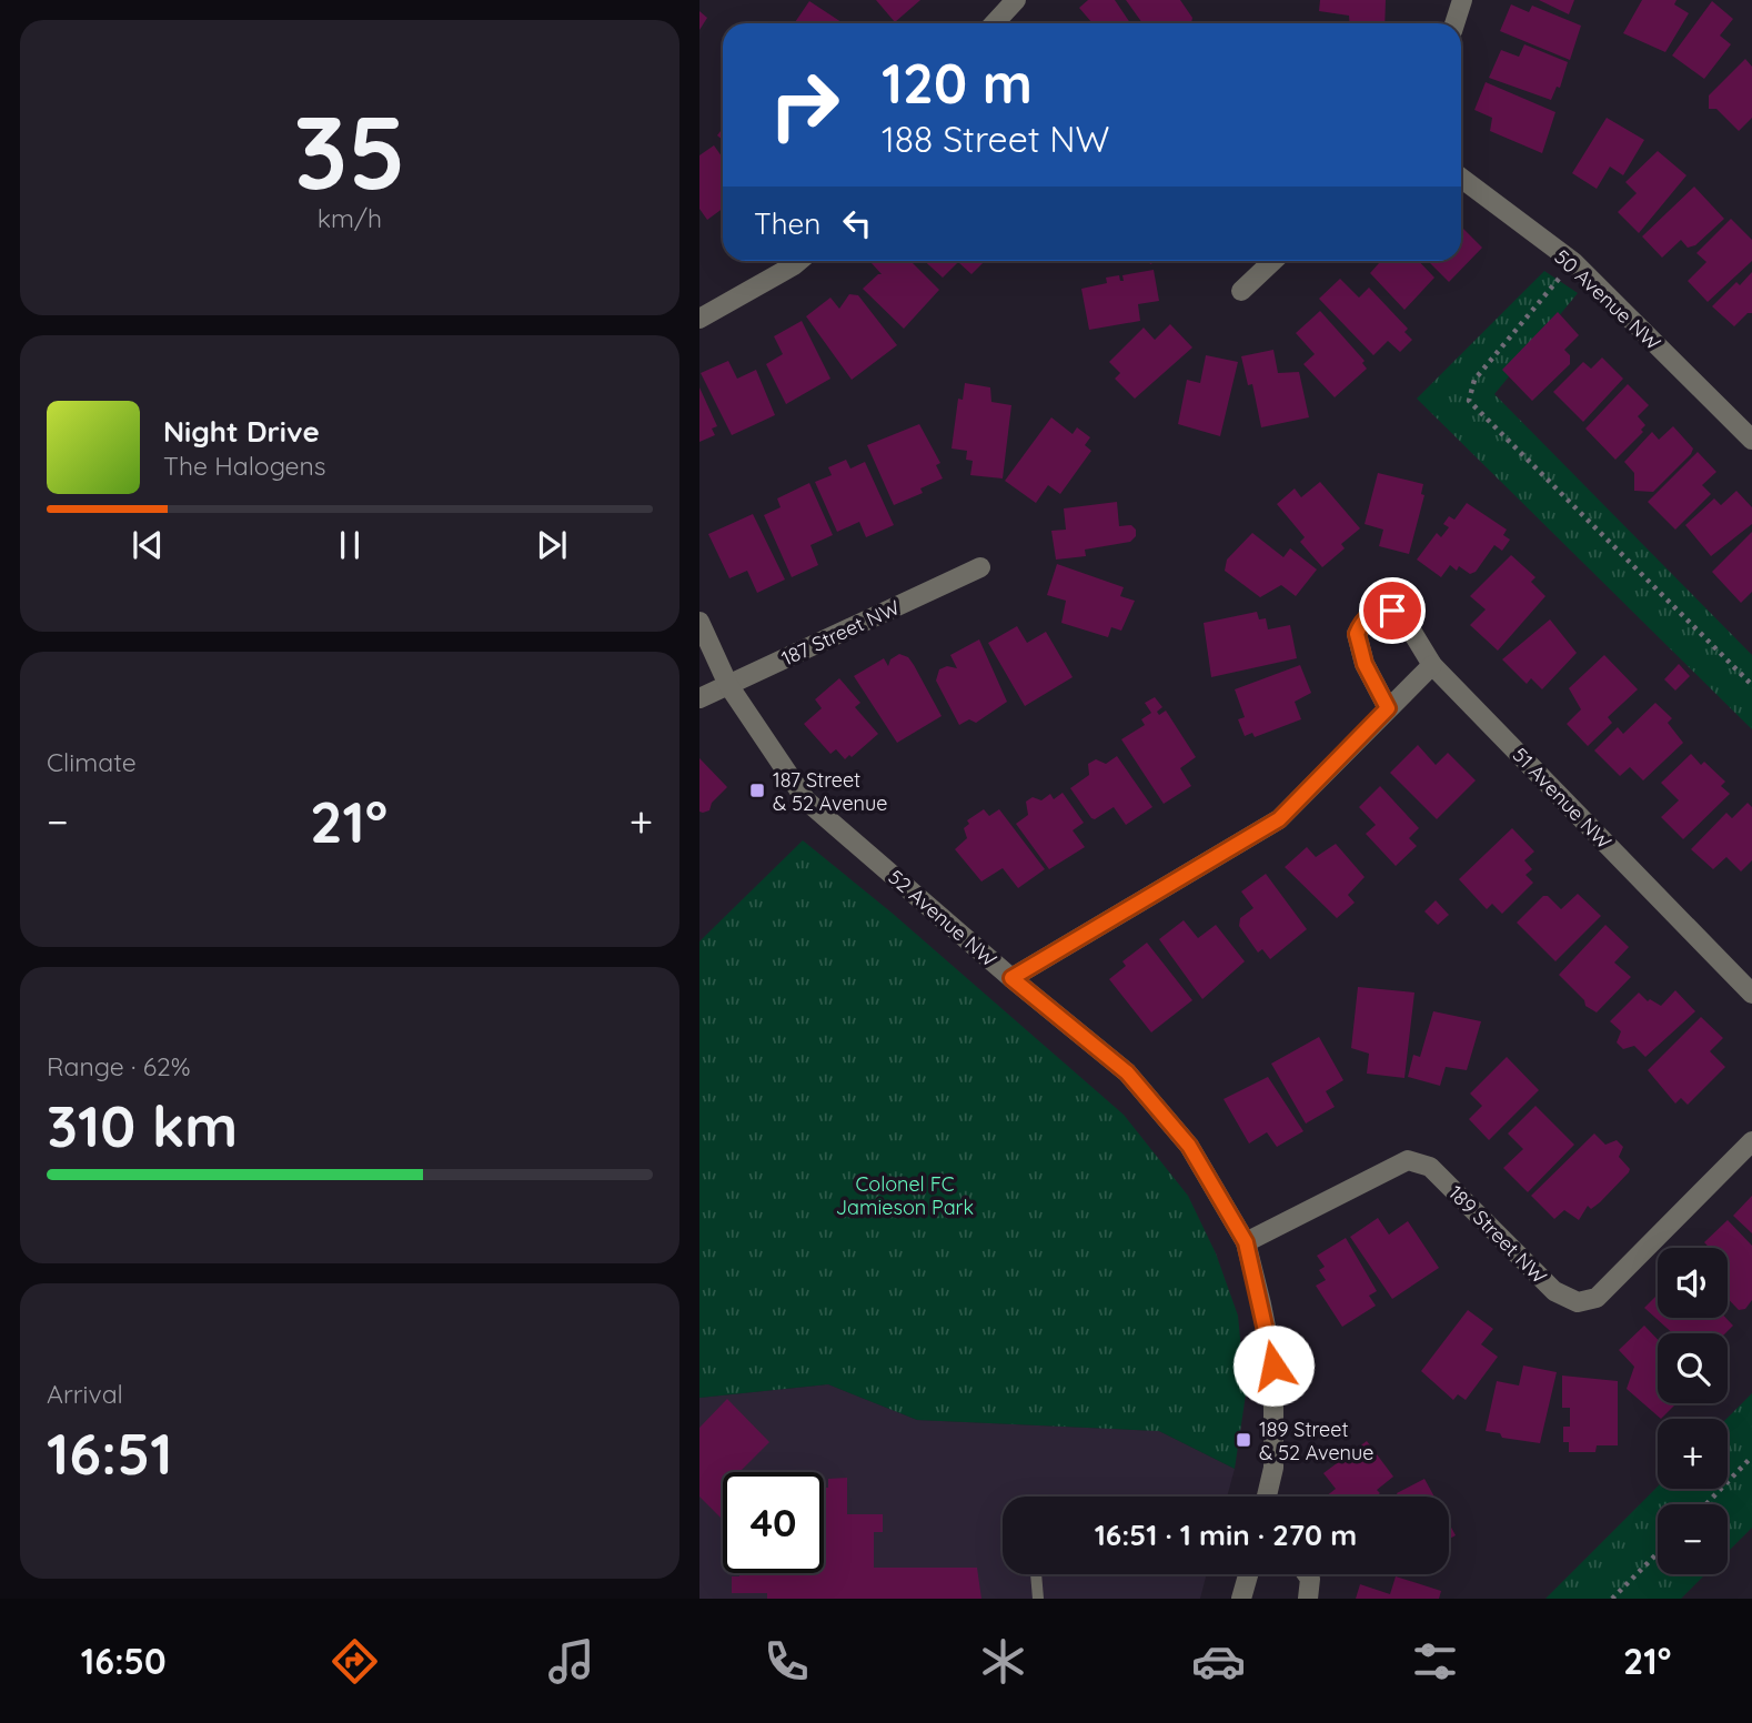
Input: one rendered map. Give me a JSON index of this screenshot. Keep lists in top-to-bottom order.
{
  "streets": {
    "street": [
      "50 Avenue NW",
      "187 Street NW",
      "51 Avenue NW",
      "52 Avenue NW",
      "189 Street NW"
    ]
  },
  "crossings": [
    ["187 Street NW", "52 Avenue NW"],
    ["52 Avenue NW", "189 Street NW"]
  ],
  "parks": ["Colonel FC Jamieson Park"],
  "places": {
    "transit": ["187 Street & 52 Avenue", "189 Street & 52 Avenue"]
  },
  "page": {
    "tile": [
      ["35", "km/h"],
      "Climate",
      ["Range · 62%", "310 km"],
      ["Arrival", "16:51"]
    ],
    "turn": ["120 m", "188 Street NW"],
    "then": "Then",
    "song": ["Night Drive", "The Halogens"],
    "heat": ["−", "21°", "+"],
    "map_buttons": ["+", "−"],
    "limit": "40",
    "trip": "16:51 · 1 min · 270 m",
    "tabs": ["16:50", "21°"]
  }
}
